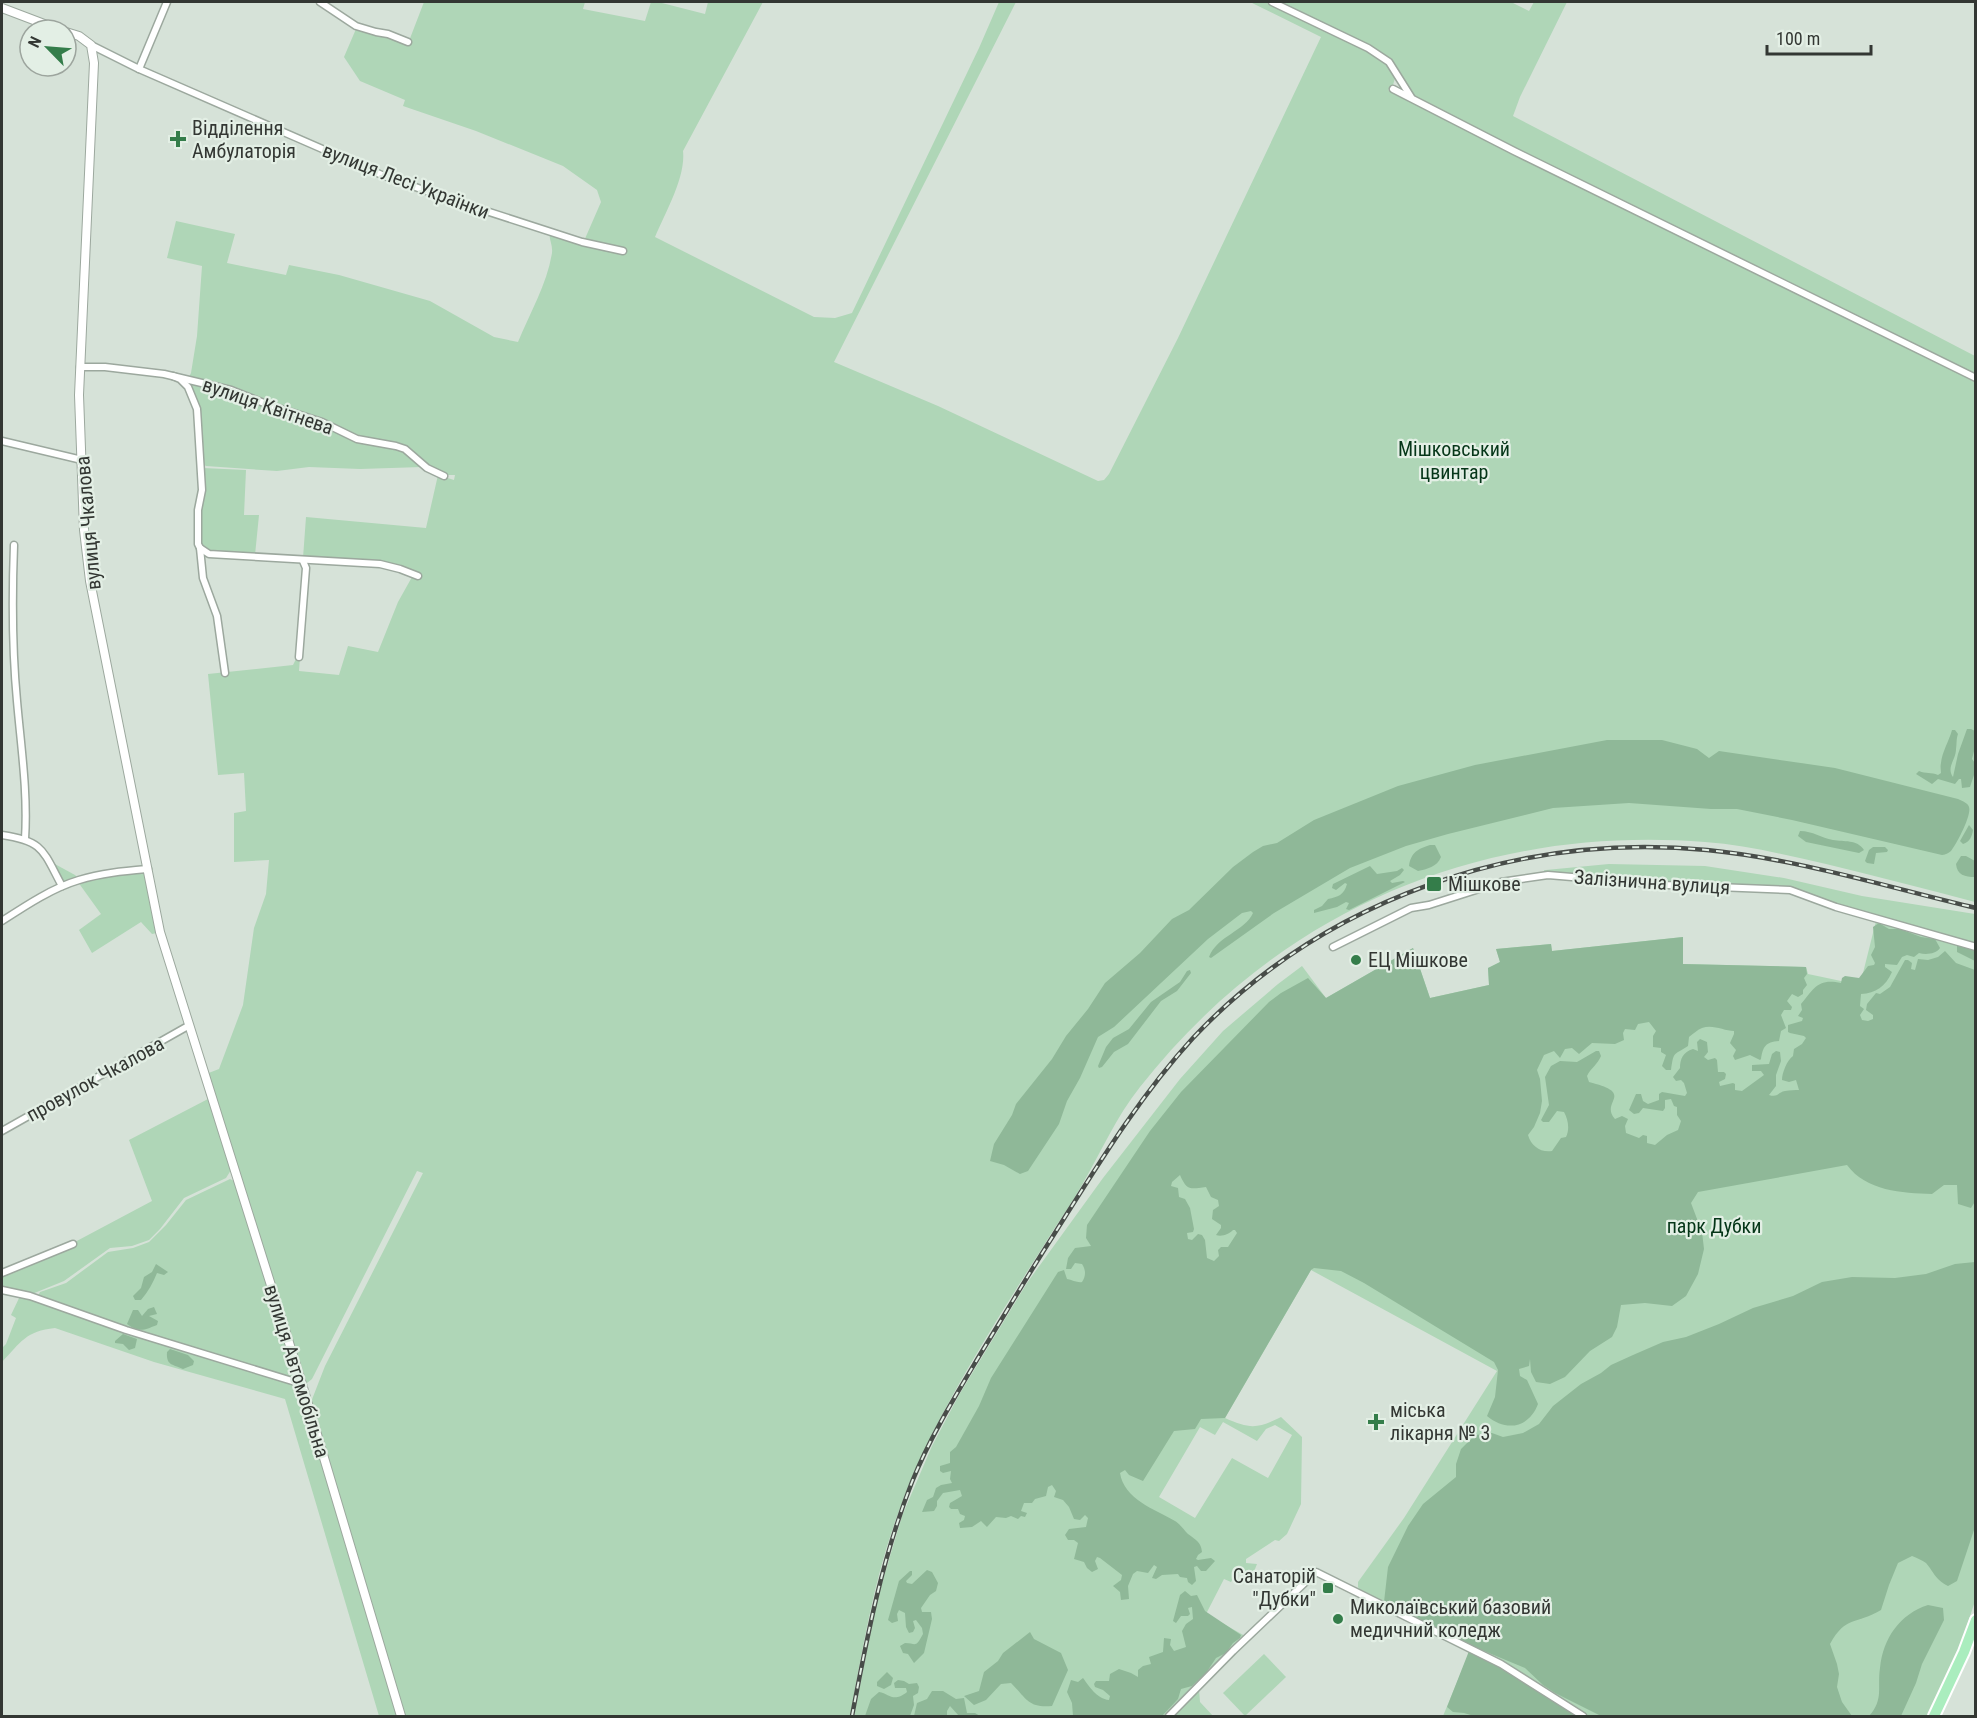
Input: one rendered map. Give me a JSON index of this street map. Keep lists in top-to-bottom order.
{
  "streets": {
    "street": [
      "вулиця Лесі Українки",
      "вулиця Квітнева",
      "вулиця Чкалова",
      "Залізнична вулиця",
      "провулок Чкалова",
      "вулиця Автомобільна"
    ]
  },
  "crossings": [
    ["вулиця Лесі Українки", "вулиця Чкалова"],
    ["вулиця Квітнева", "вулиця Чкалова"],
    ["вулиця Чкалова", "провулок Чкалова"],
    ["вулиця Чкалова", "вулиця Автомобільна"],
    ["провулок Чкалова", "вулиця Автомобільна"]
  ],
  "parks": ["Мішковський цвинтар", "парк Дубки"],
  "places": {
    "health": ["Відділення Амбулаторія", "міська лікарня № 3"],
    "transit": ["Мішкове", "Санаторій \"Дубки\""],
    "other": ["ЕЦ Мішкове", "Миколаївський базовий медичний коледж"]
  },
  "scale_bar": "100 m",
  "north": "top left"
}
